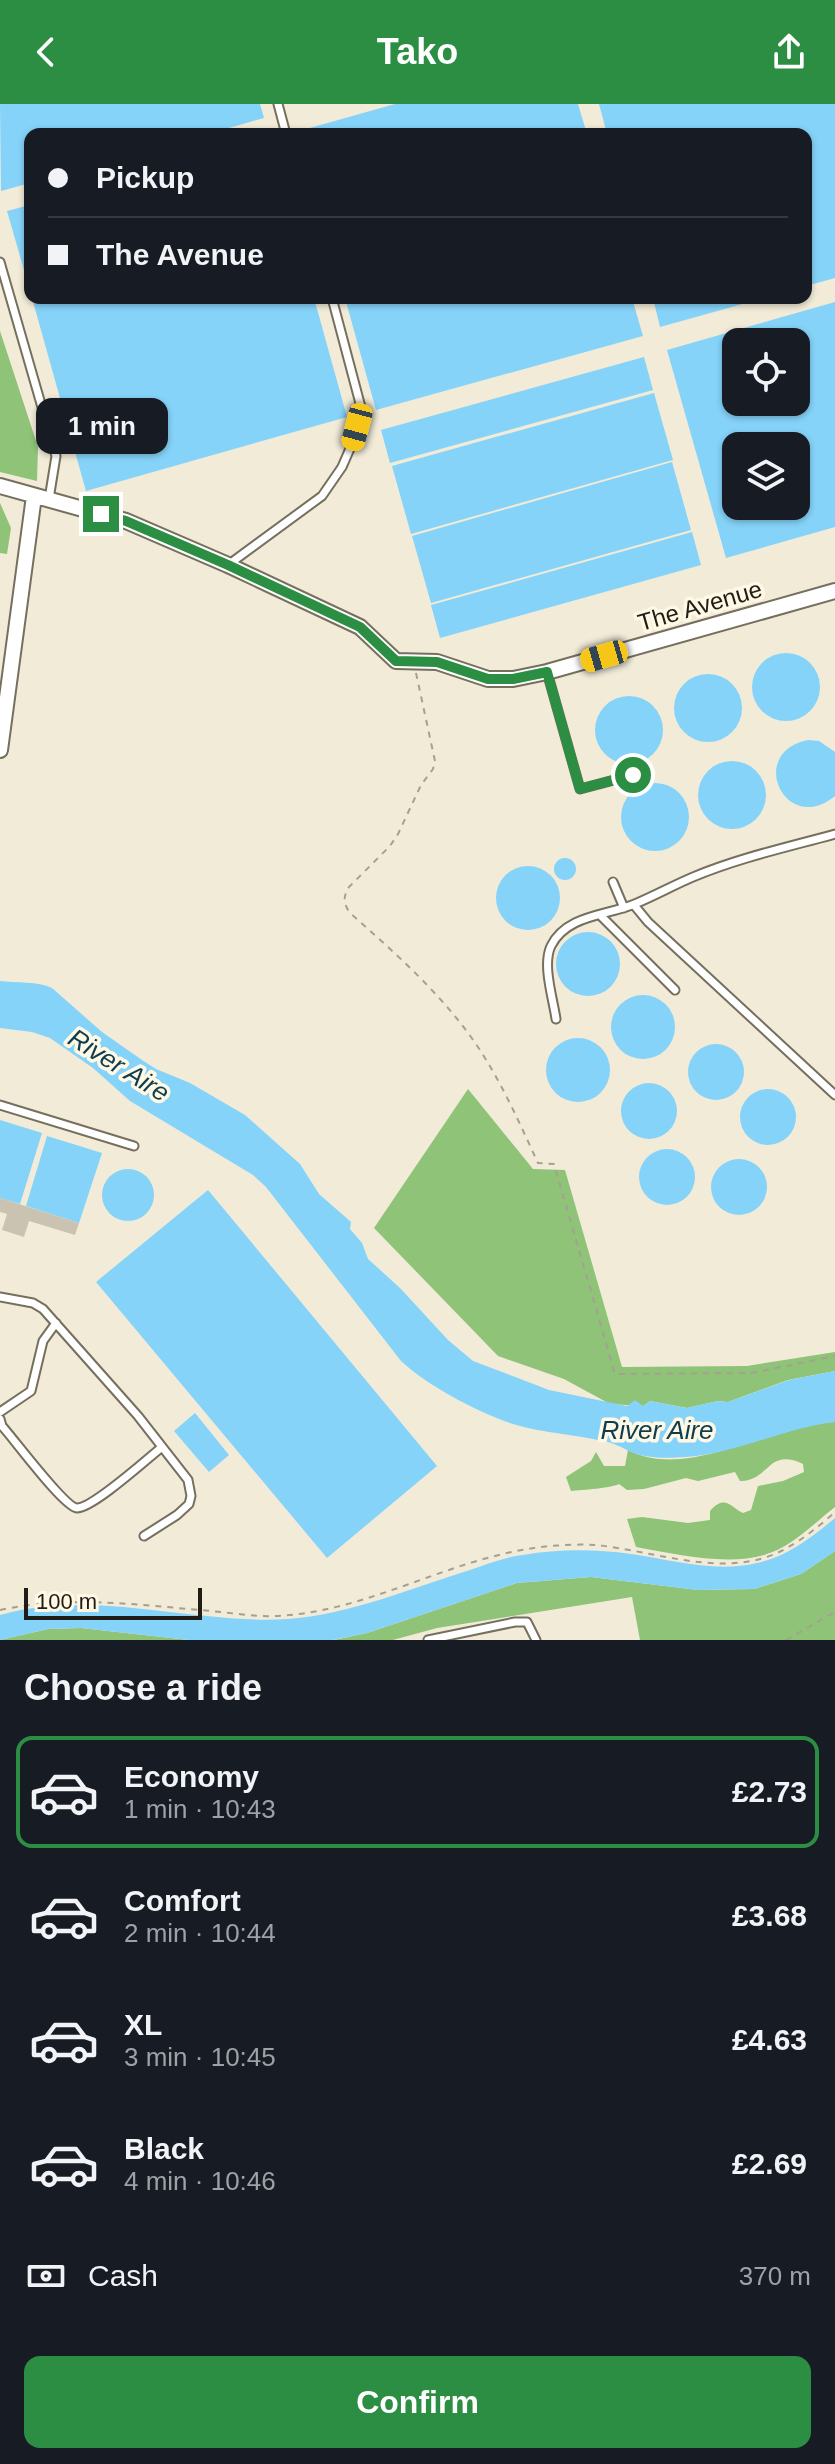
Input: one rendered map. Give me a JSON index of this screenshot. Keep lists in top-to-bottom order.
{
  "streets": {
    "street": ["The Avenue"]
  },
  "water": ["River Aire"],
  "scale_bar": "100 m",
  "page": {
    "header": "Tako",
    "banner": ["Pickup", "The Avenue"],
    "bubble": "1 min",
    "scale": "100 m",
    "heading": "Choose a ride",
    "list": [
      {
        "name": "Economy",
        "note": "1 min · 10:43",
        "value": "£2.73"
      },
      {
        "name": "Comfort",
        "note": "2 min · 10:44",
        "value": "£3.68"
      },
      {
        "name": "XL",
        "note": "3 min · 10:45",
        "value": "£4.63"
      },
      {
        "name": "Black",
        "note": "4 min · 10:46",
        "value": "£2.69"
      }
    ],
    "pay": ["Cash", "370 m"],
    "buttons": "Confirm"
  }
}
